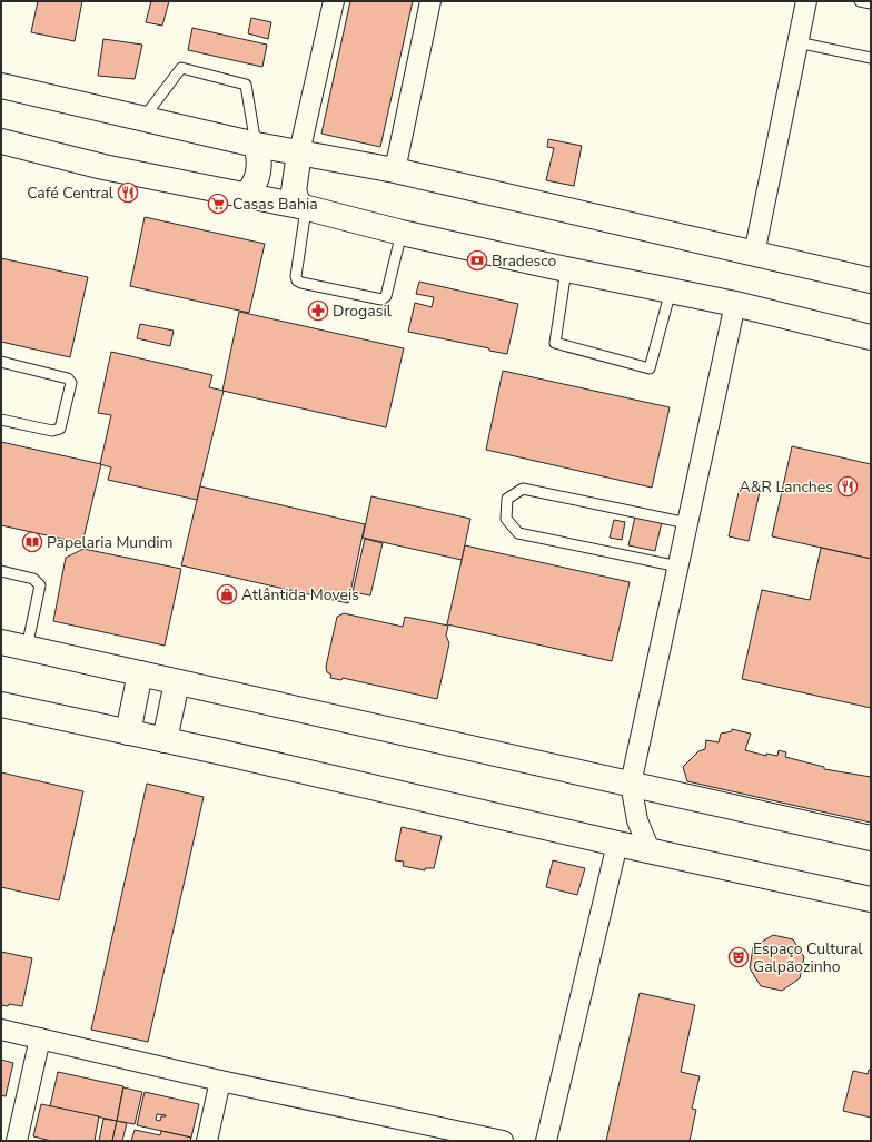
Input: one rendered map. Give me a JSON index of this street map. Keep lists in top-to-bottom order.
{
  "places": {
    "restaurant": ["Café Central", "A&R Lanches"],
    "supermarket": ["Casas Bahia"],
    "bank": ["Bradesco"],
    "pharmacy": ["Drogasil"],
    "library": ["Papelaria Mundim"],
    "shop": ["Atlântida Moveis"],
    "theatre": ["Espaço Cultural Galpãozinho"]
  }
}
